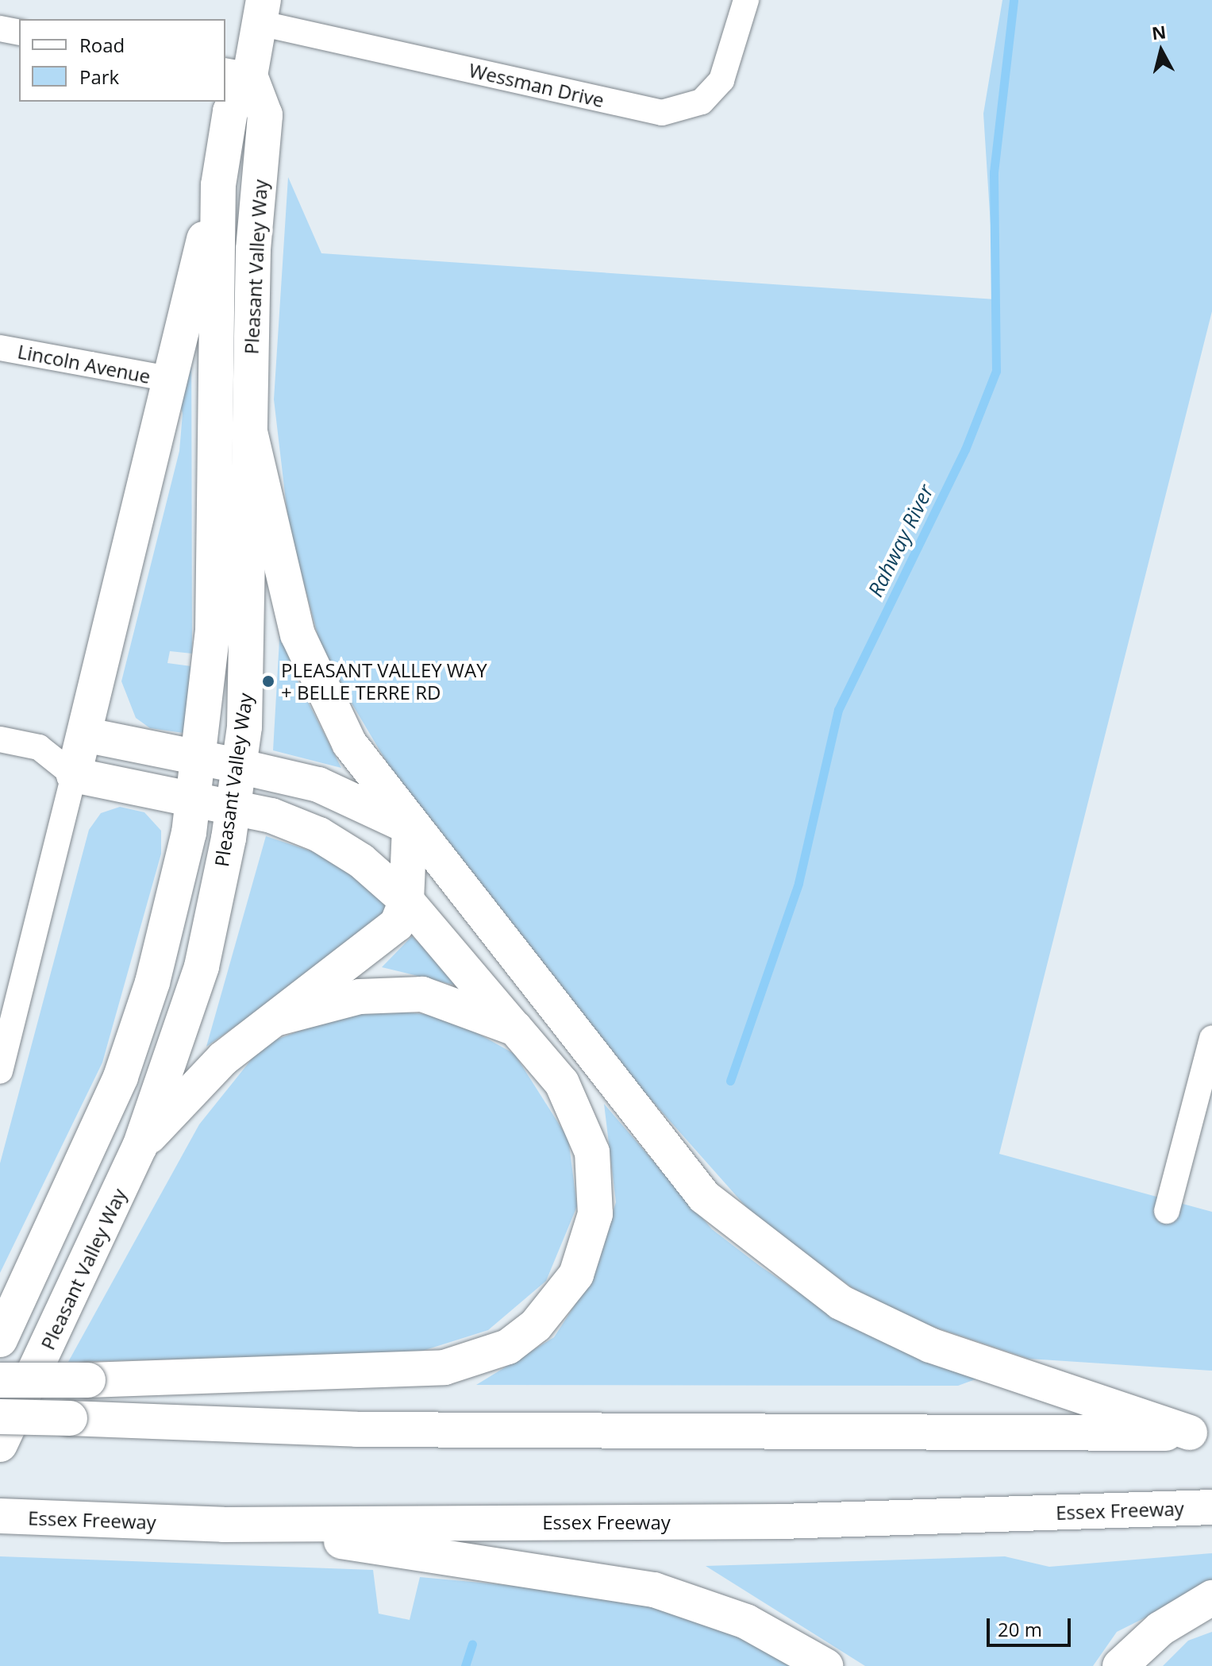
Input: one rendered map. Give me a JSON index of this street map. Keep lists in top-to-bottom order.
{
  "streets": {
    "main road": ["Pleasant Valley Way", "Essex Freeway"],
    "street": ["Wessman Drive", "Lincoln Avenue"]
  },
  "crossings": [
    ["Wessman Drive", "Pleasant Valley Way"]
  ],
  "water": ["Rahway River"],
  "places": ["PLEASANT VALLEY WAY + BELLE TERRE RD"],
  "legend": ["Road", "Park"],
  "scale_bar": "20 m",
  "north": "top"
}
